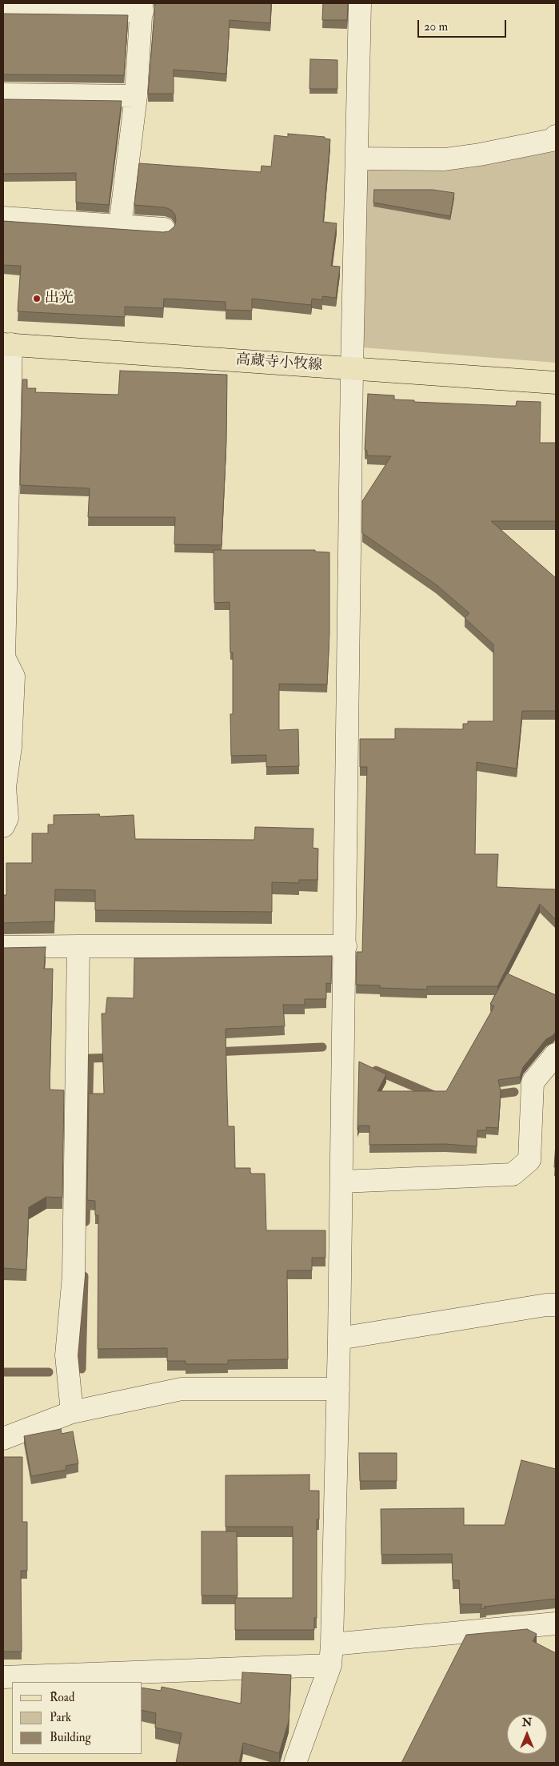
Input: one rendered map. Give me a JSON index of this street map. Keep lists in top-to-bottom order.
{
  "streets": {
    "main road": ["高蔵寺小牧線"]
  },
  "places": ["出光"],
  "legend": ["Road", "Park", "Building"],
  "scale_bar": "20 m",
  "north": "top"
}
